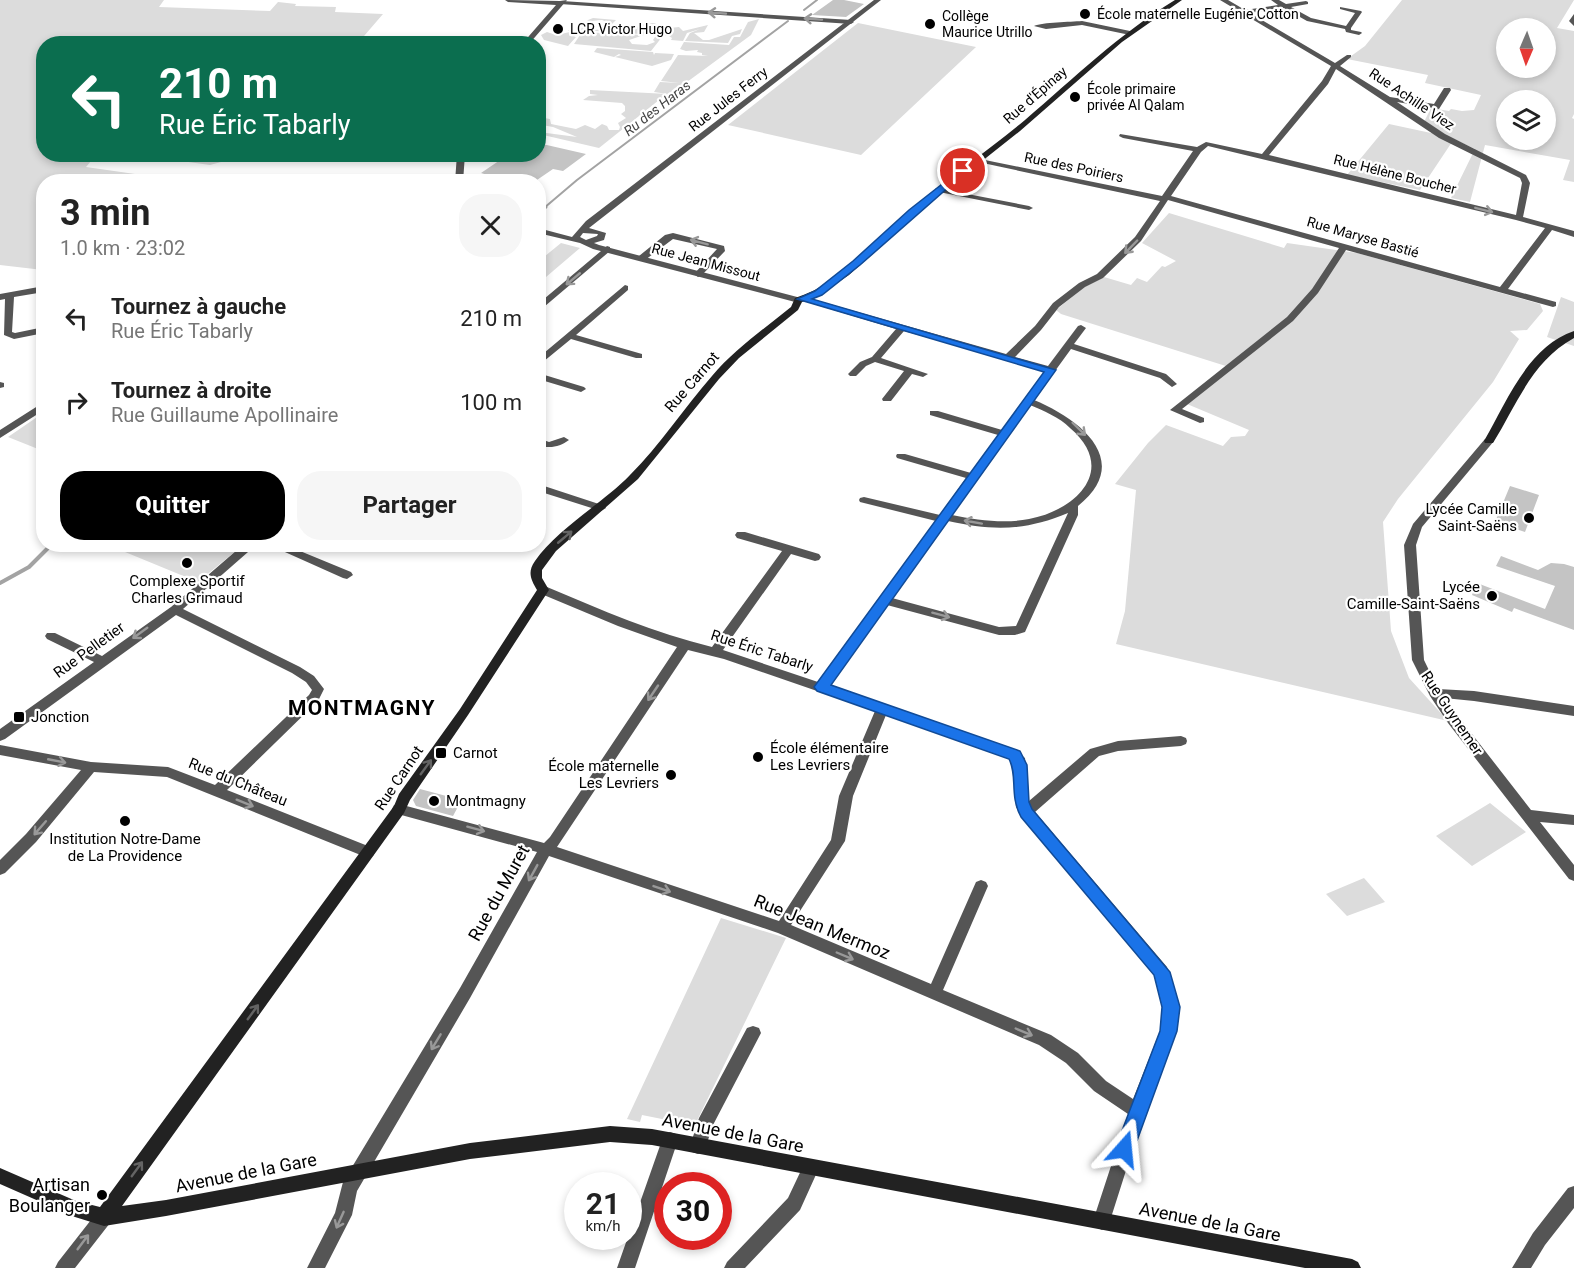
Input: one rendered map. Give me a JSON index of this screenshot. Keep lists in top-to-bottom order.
{
  "streets": {
    "main road": ["Rue d'Épinay", "Rue Carnot", "Avenue de la Gare"],
    "street": [
      "Rue Jules Ferry",
      "Rue Achille Viez",
      "Rue des Poiriers",
      "Rue Hélène Boucher",
      "Rue Maryse Bastié",
      "Rue Jean Missout",
      "Rue Pelletier",
      "Rue Éric Tabarly",
      "Rue Guynemer",
      "Rue du Château",
      "Rue du Muret",
      "Rue Jean Mermoz"
    ]
  },
  "crossings": [
    ["Rue d'Épinay", "Rue des Poiriers"],
    ["Rue d'Épinay", "Rue Jean Missout"],
    ["Rue d'Épinay", "Rue Carnot"],
    ["Rue Jules Ferry", "Rue Jean Missout"],
    ["Rue Achille Viez", "Rue Hélène Boucher"],
    ["Rue des Poiriers", "Rue Maryse Bastié"],
    ["Rue Jean Missout", "Rue Carnot"],
    ["Rue Carnot", "Rue Éric Tabarly"],
    ["Rue Carnot", "Rue du Château"],
    ["Rue Carnot", "Rue Jean Mermoz"],
    ["Rue Carnot", "Avenue de la Gare"],
    ["Rue Éric Tabarly", "Rue du Muret"],
    ["Rue Éric Tabarly", "Rue Jean Mermoz"],
    ["Rue Éric Tabarly", "Avenue de la Gare"],
    ["Rue du Muret", "Rue Jean Mermoz"],
    ["Rue du Muret", "Avenue de la Gare"]
  ],
  "one_way": [
    "Rue Hélène Boucher",
    "Rue Carnot",
    "Rue du Château",
    "Rue du Muret",
    "Rue Jean Mermoz"
  ],
  "districts": ["MONTMAGNY"],
  "water": ["Ru des Haras"],
  "places": {
    "other": [
      "École maternelle Eugénie Cotton",
      "Collège Maurice Utrillo",
      "LCR Victor Hugo",
      "École primaire privée Al Qalam",
      "Lycée Camille Saint-Saëns",
      "Complexe Sportif Charles Grimaud",
      "Lycée Camille-Saint-Saëns",
      "École élémentaire Les Levriers",
      "École maternelle Les Levriers",
      "Montmagny",
      "Institution Notre-Dame de La Providence",
      "Artisan Boulanger"
    ],
    "transit": ["Jonction", "Carnot"]
  },
  "north": "bottom",
  "page": {
    "turn": ["210 m", "Rue Éric Tabarly"],
    "heading": ["3 min", "1.0 km · 23:02"],
    "list": [
      {
        "name": "Tournez à gauche",
        "note": "Rue Éric Tabarly",
        "value": "210 m"
      },
      {
        "name": "Tournez à droite",
        "note": "Rue Guillaume Apollinaire",
        "value": "100 m"
      }
    ],
    "buttons": ["Quitter", "Partager"],
    "speed": "21 km/h",
    "limit": "30"
  }
}
